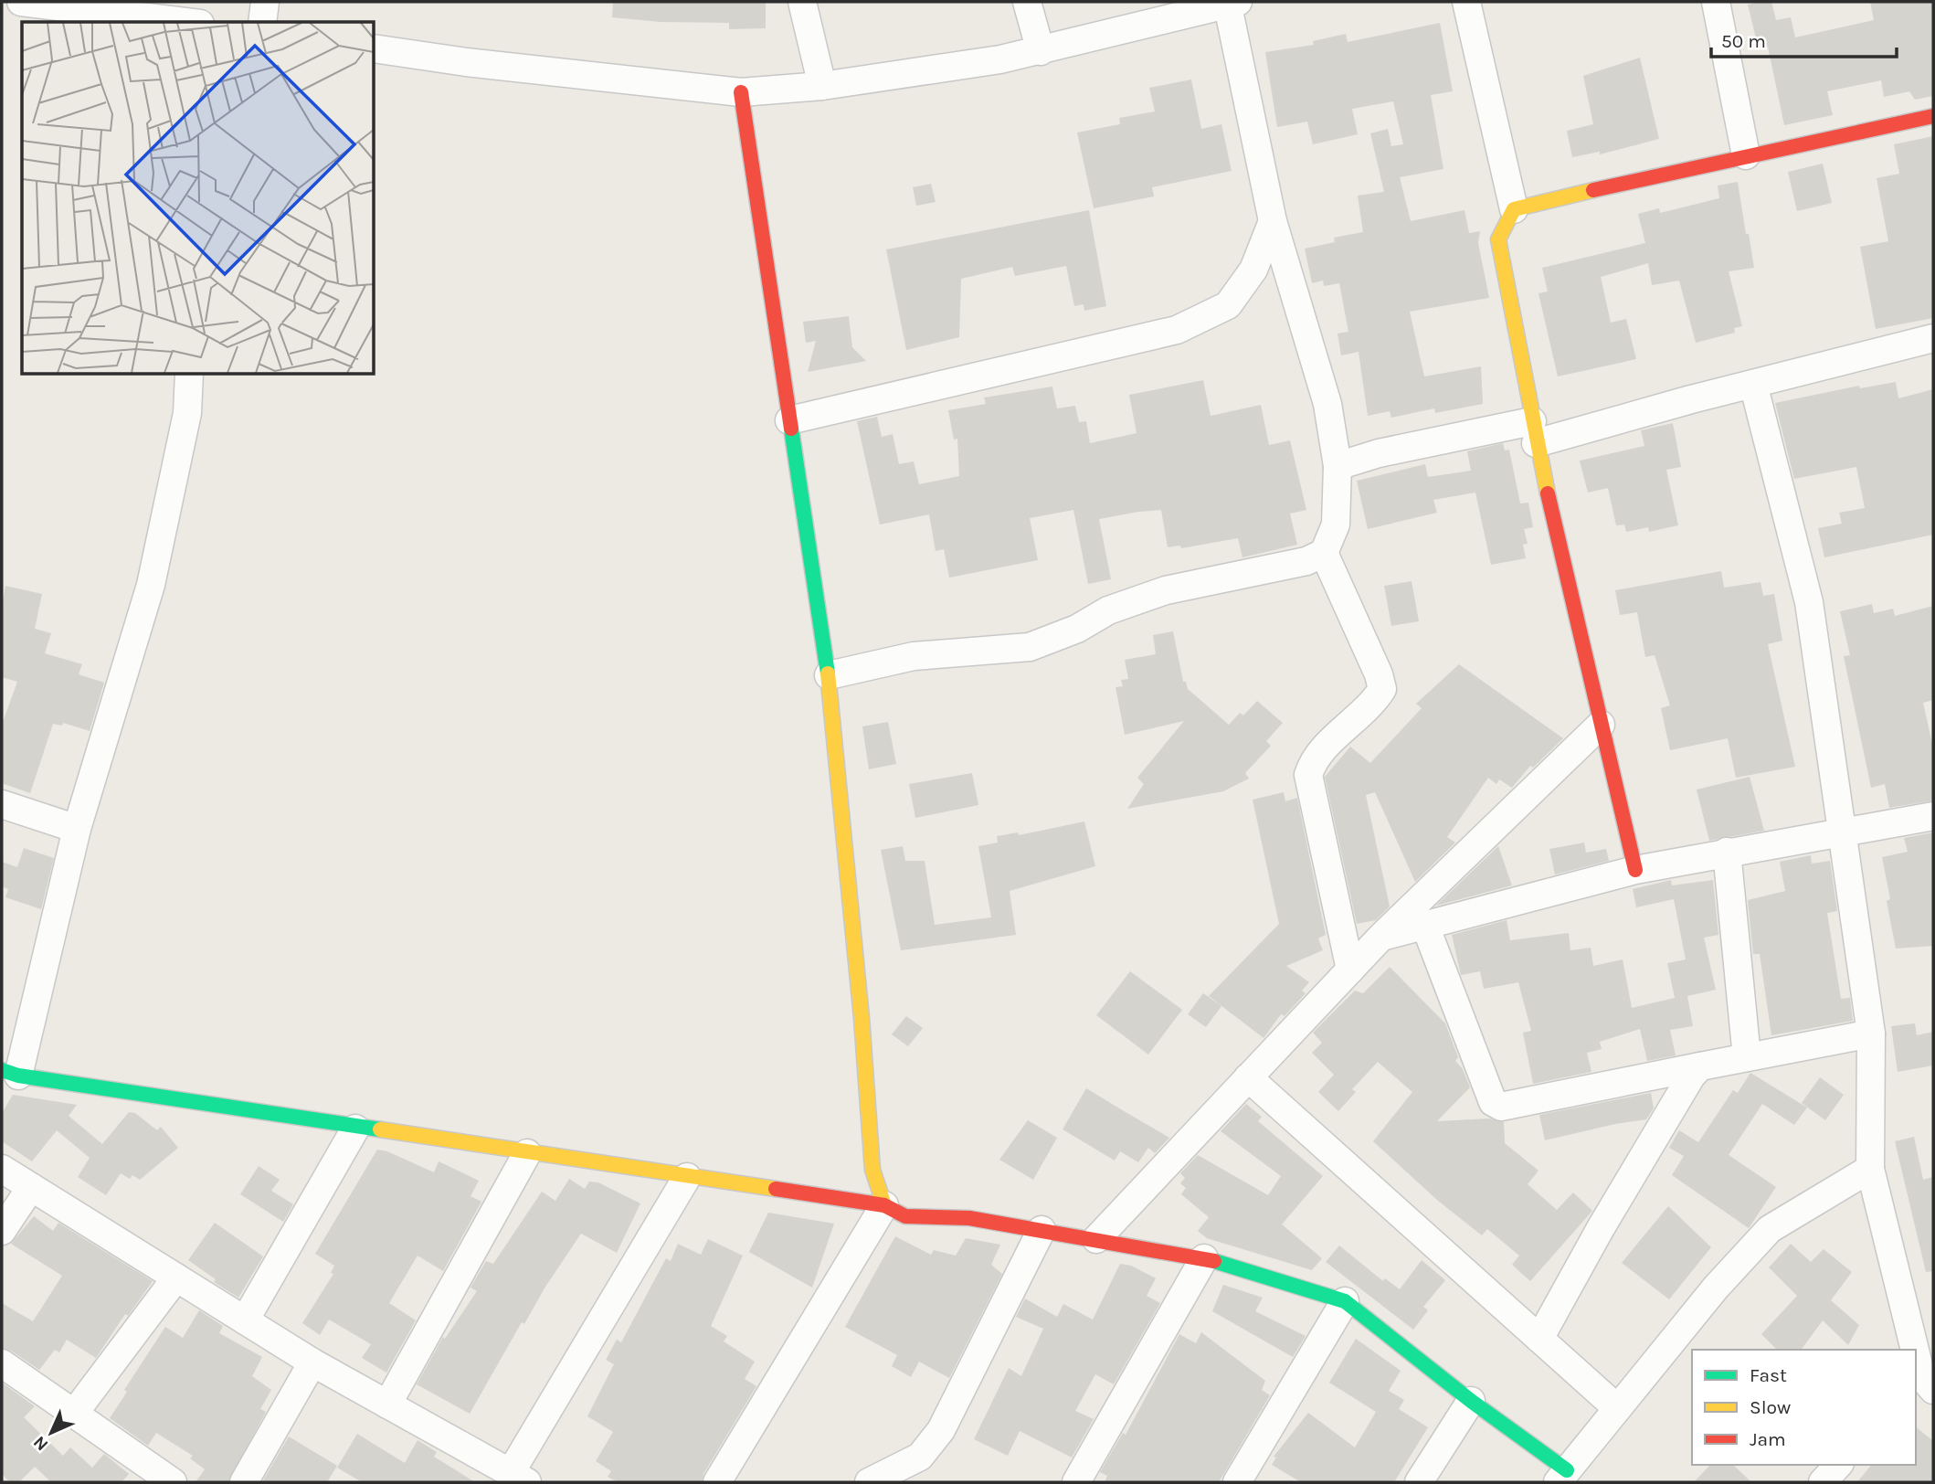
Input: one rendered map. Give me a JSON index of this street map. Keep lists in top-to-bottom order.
{
  "legend": ["Fast", "Slow", "Jam"],
  "scale_bar": "50 m",
  "north": "bottom left"
}
